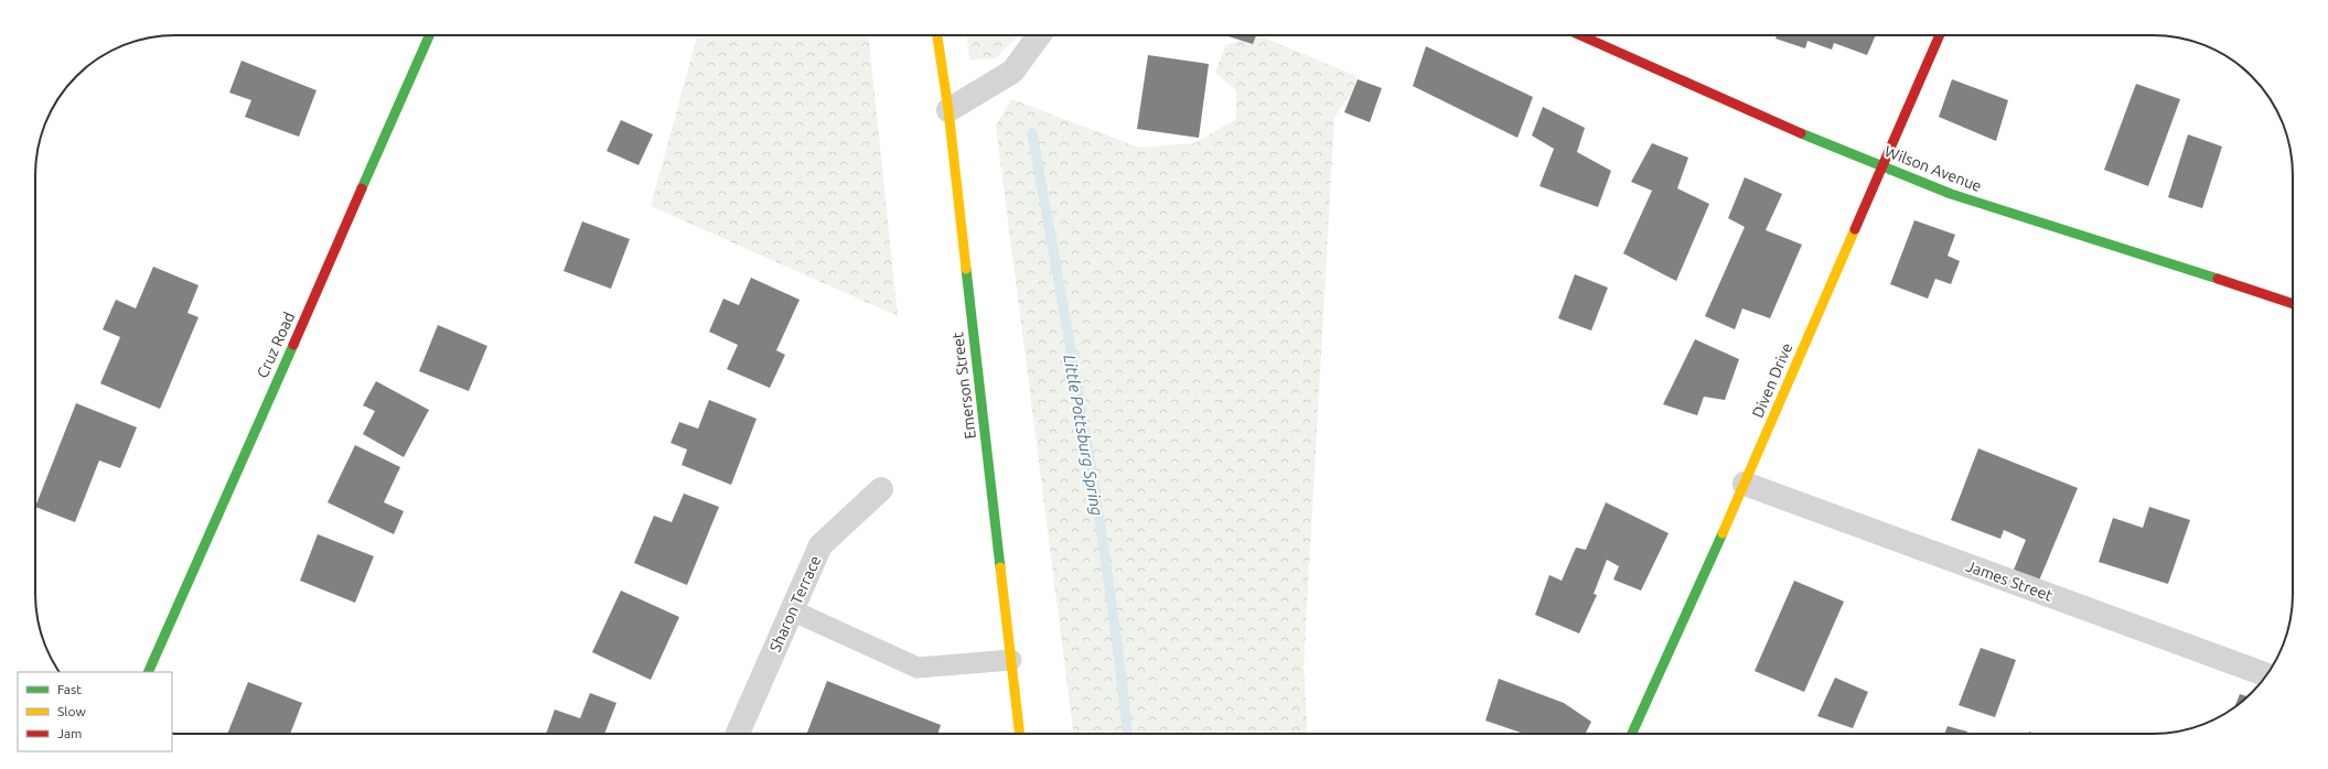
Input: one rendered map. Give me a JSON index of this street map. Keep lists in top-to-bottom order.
{
  "streets": {
    "main road": [
      "Wilson Avenue",
      "Cruz Road",
      "Diven Drive",
      "Emerson Street"
    ],
    "street": ["James Street", "Sharon Terrace"]
  },
  "crossings": [
    ["Wilson Avenue", "Diven Drive"],
    ["Diven Drive", "James Street"]
  ],
  "water": ["Little Pottsburg Spring"],
  "legend": ["Fast", "Slow", "Jam"]
}
